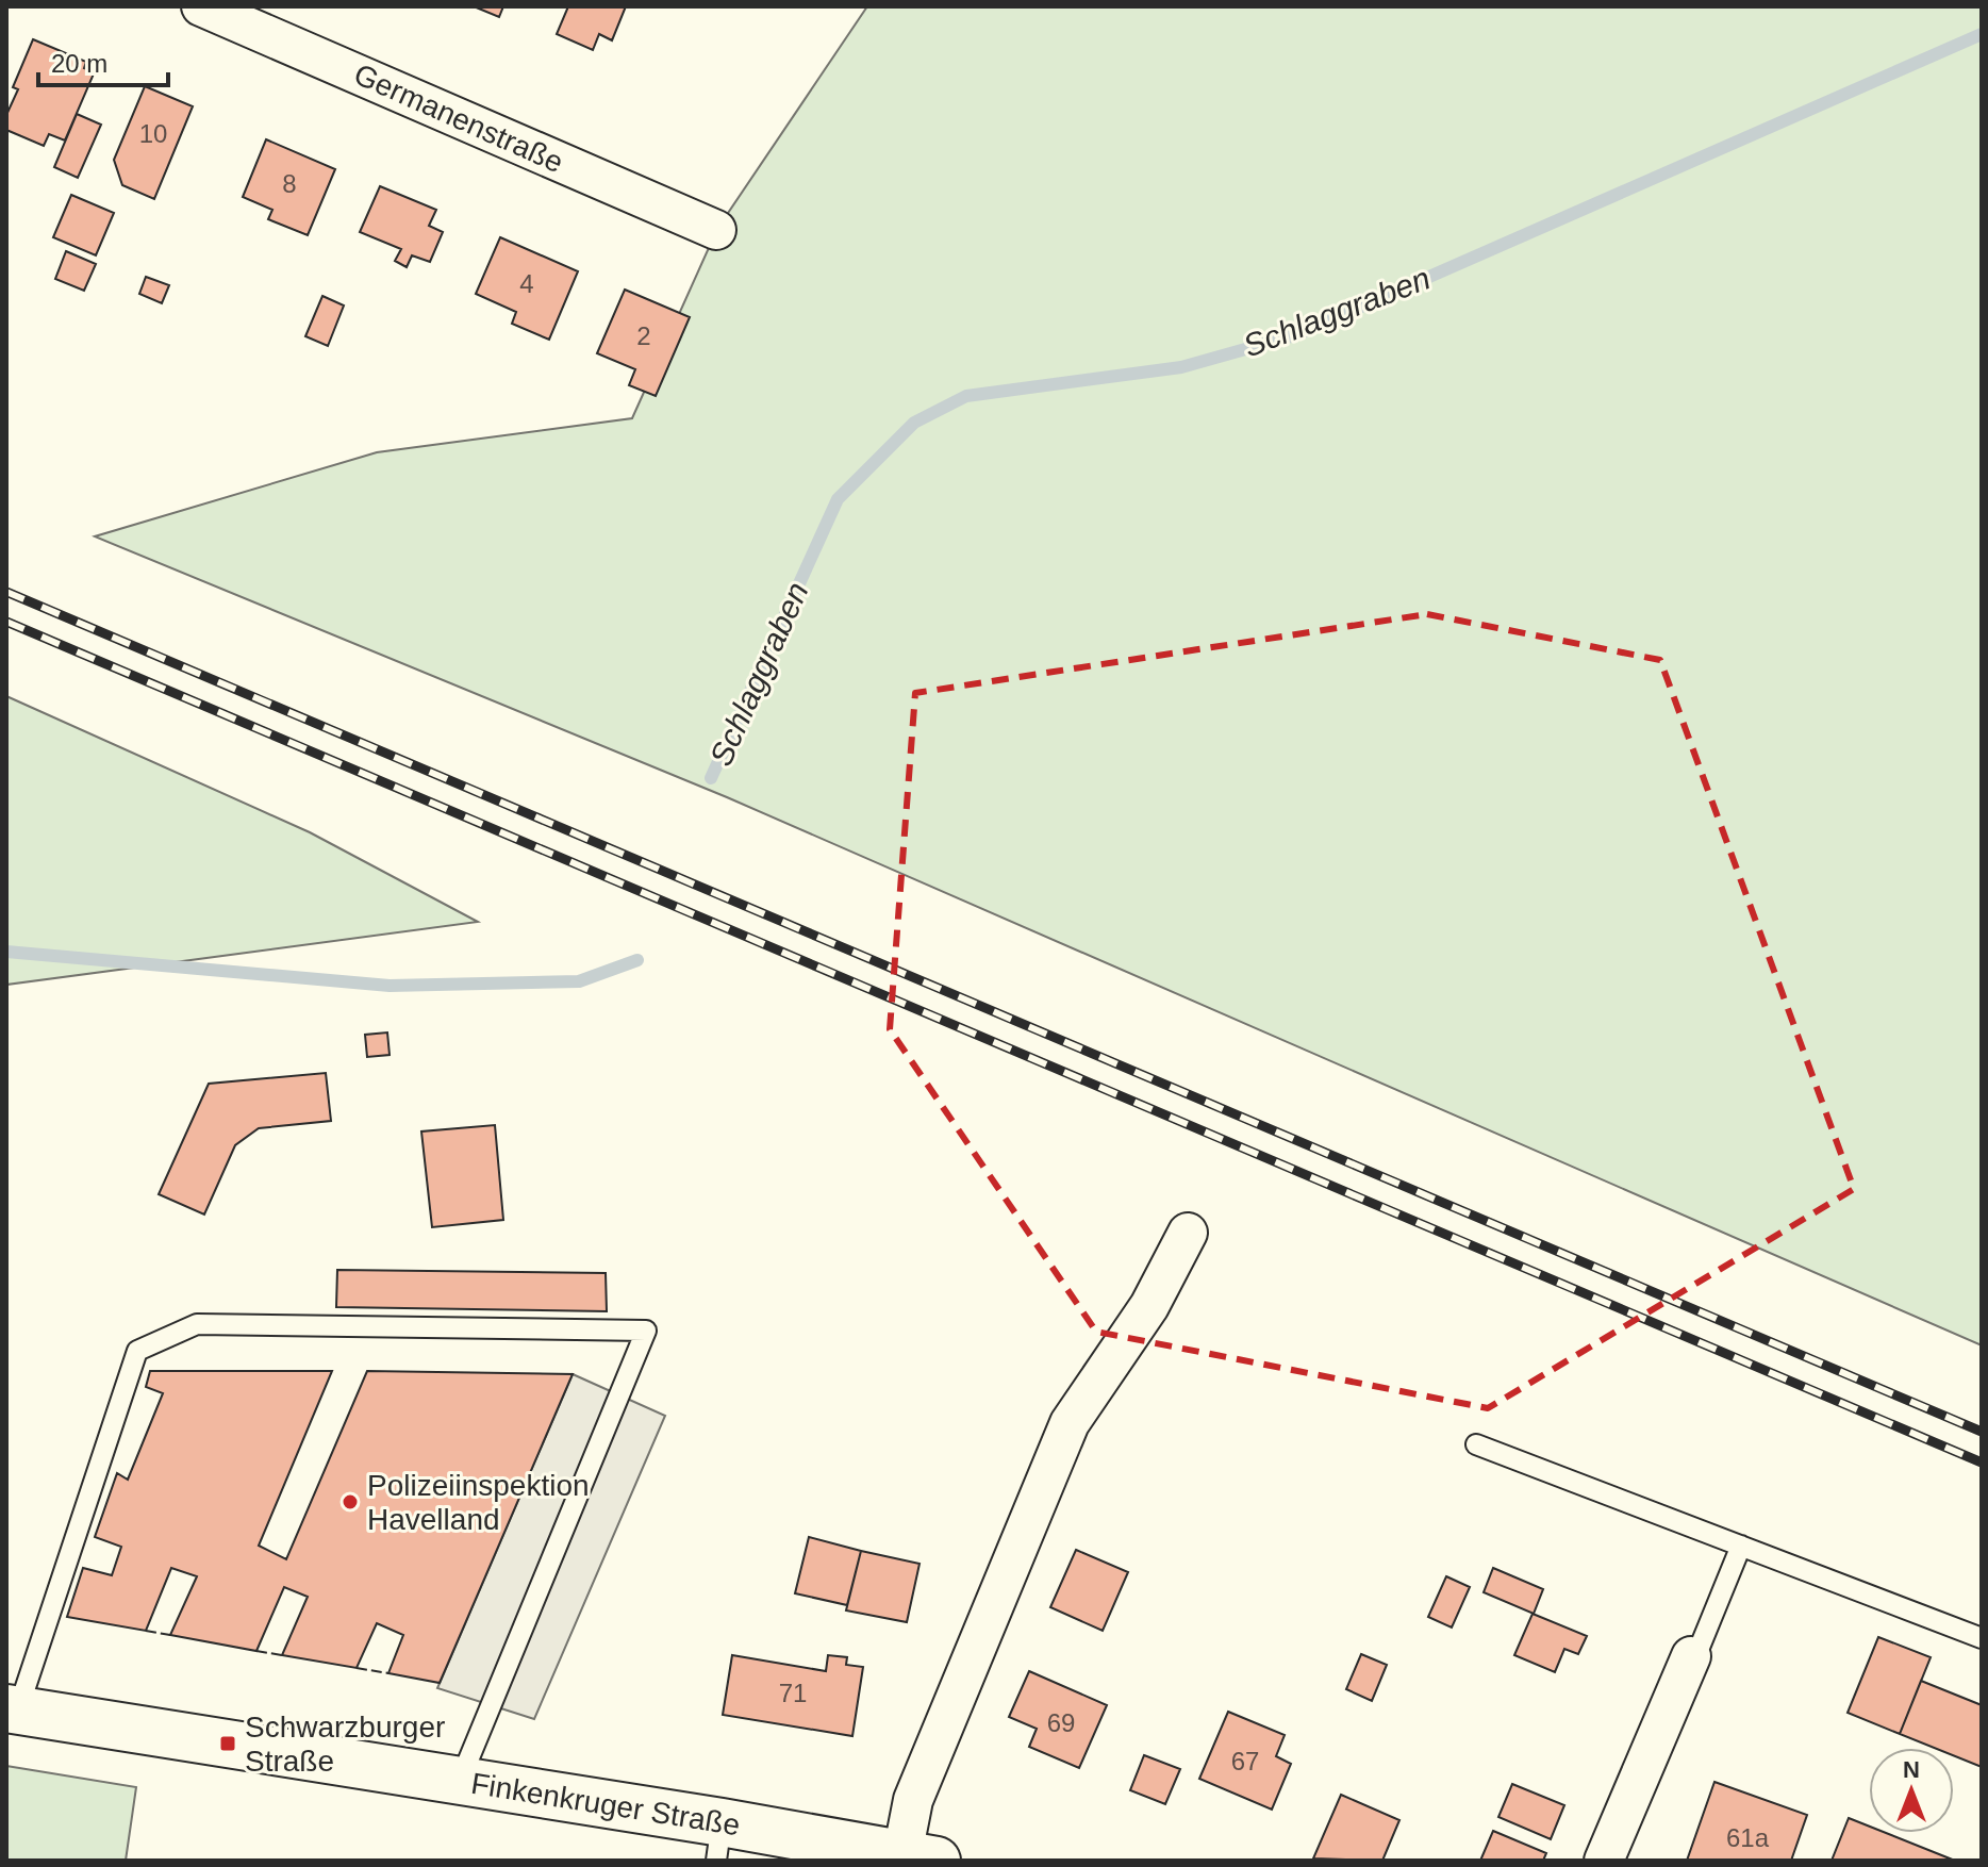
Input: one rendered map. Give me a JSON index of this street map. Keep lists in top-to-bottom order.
{
  "streets": {
    "street": ["Germanenstraße", "Finkenkruger Straße"]
  },
  "water": ["Schlaggraben"],
  "places": {
    "other": ["Polizeiinspektion Havelland"],
    "transit": ["Schwarzburger Straße"]
  },
  "house_numbers": [
    "10",
    "8",
    "4",
    "2",
    "71",
    "69",
    "67",
    "61a"
  ],
  "scale_bar": "20 m",
  "north": "top"
}
